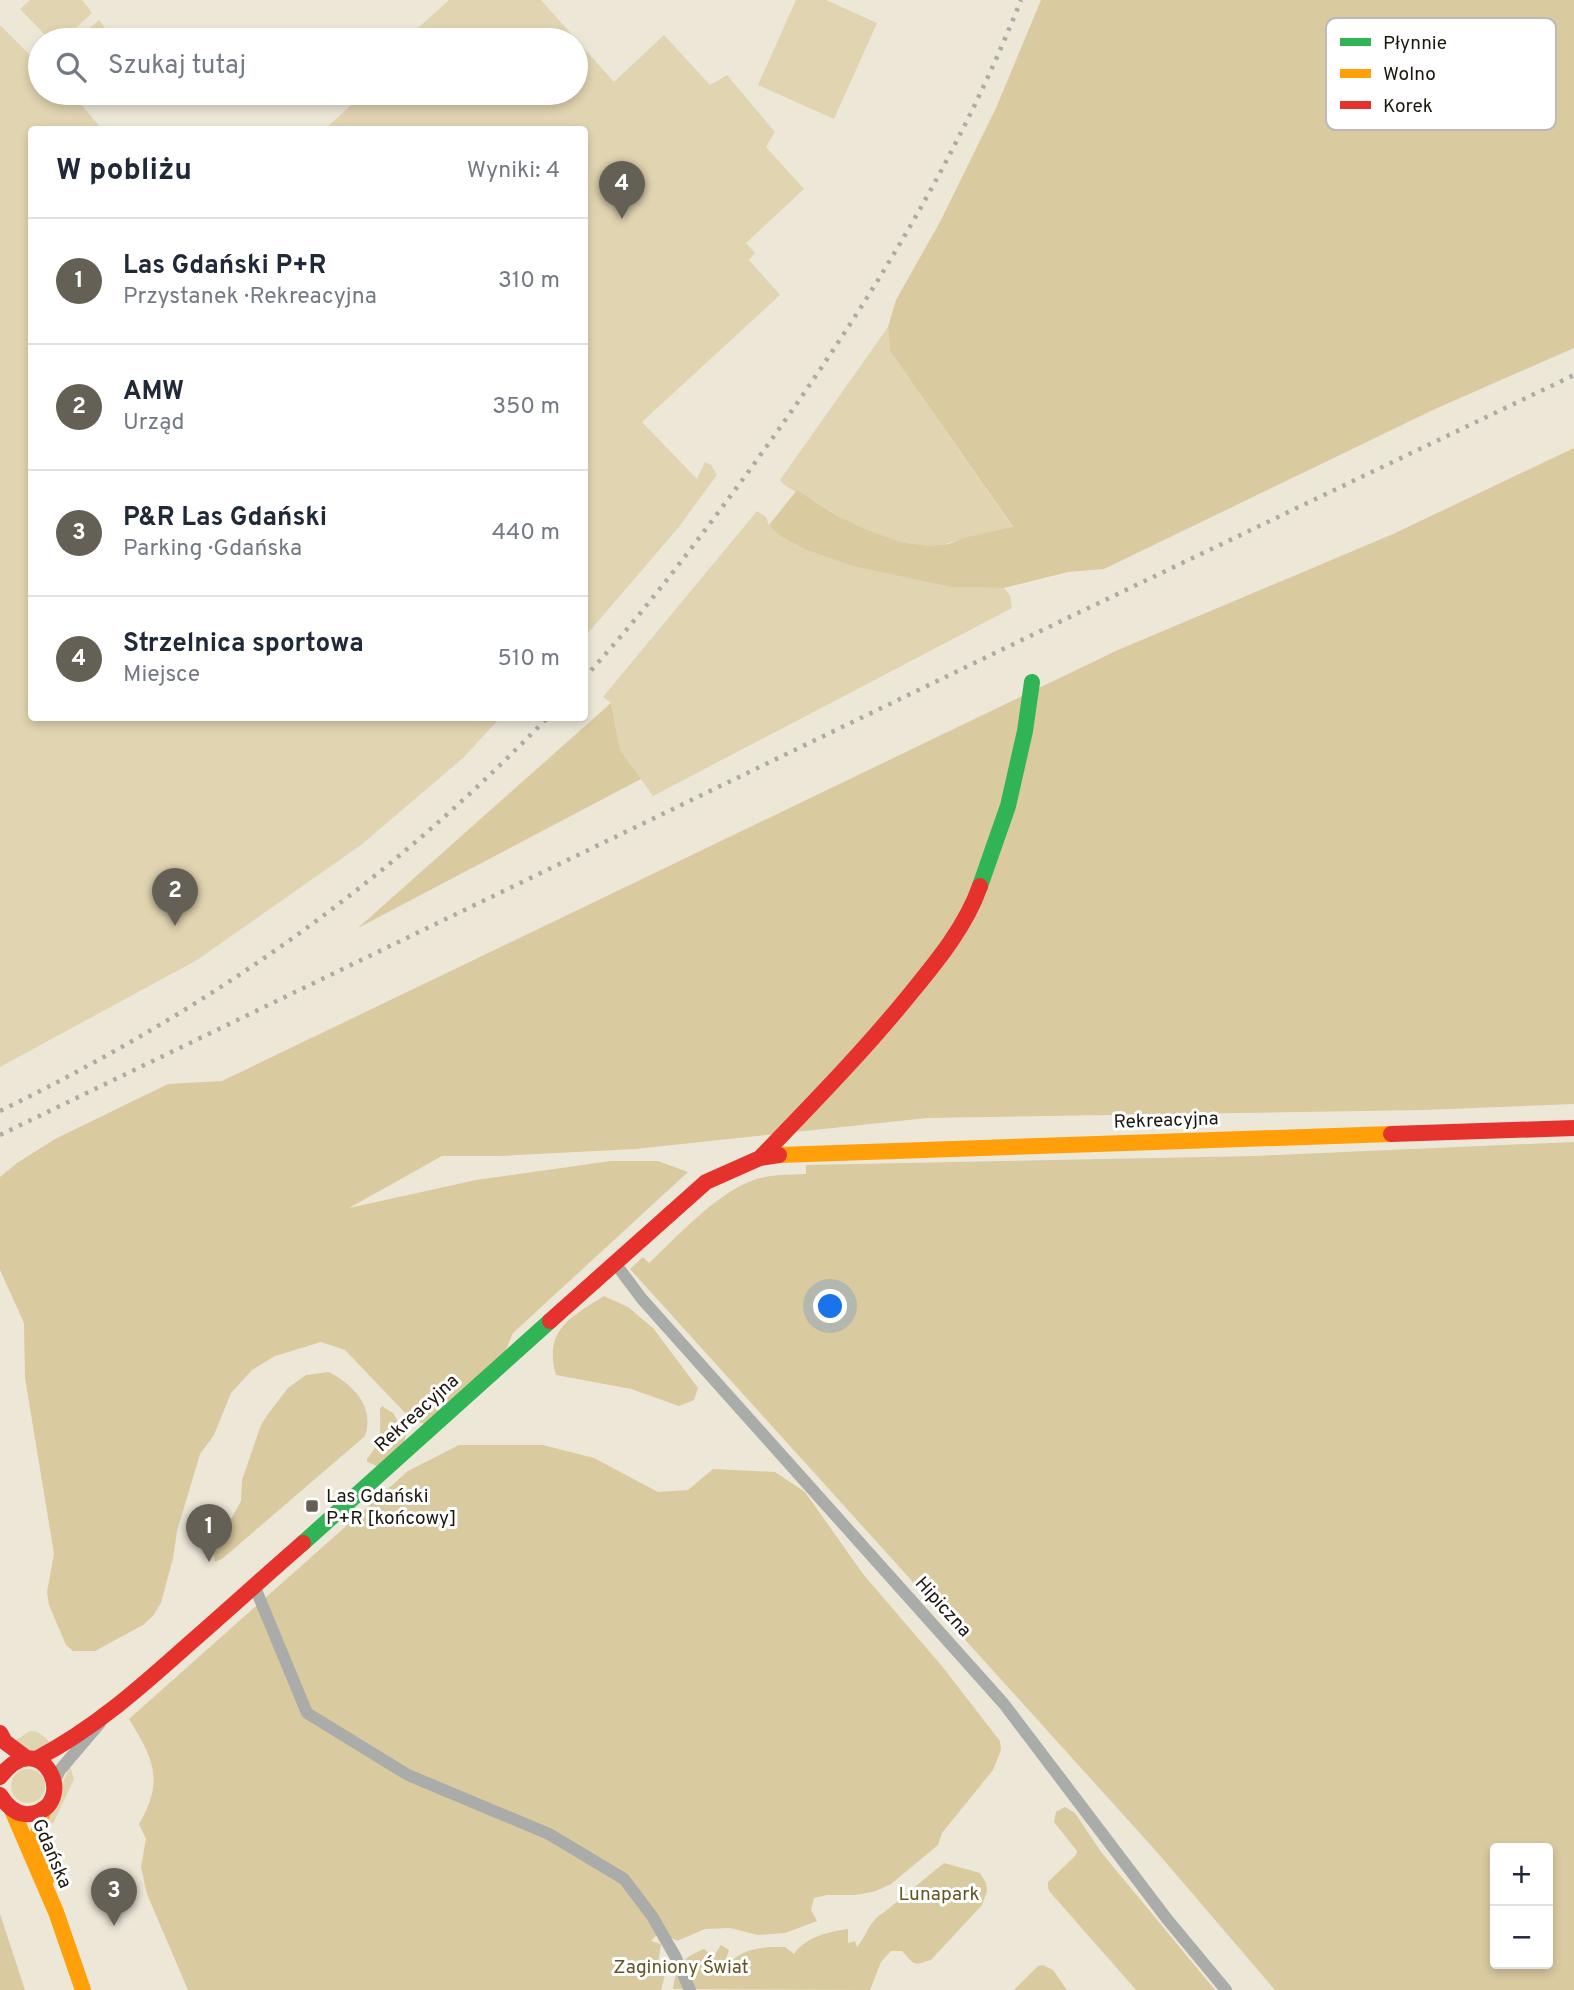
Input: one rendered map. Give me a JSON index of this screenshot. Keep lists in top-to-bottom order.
{
  "streets": {
    "street": ["Rekreacyjna", "Hipiczna", "Gdańska"]
  },
  "crossings": [
    ["Rekreacyjna", "Hipiczna"],
    ["Rekreacyjna", "Gdańska"]
  ],
  "parks": ["Lunapark", "Zaginiony Świat"],
  "places": {
    "transit": ["Las Gdański P+R [końcowy]"]
  },
  "legend": ["Płynnie", "Wolno", "Korek"],
  "page": {
    "search": "Szukaj tutaj",
    "heading": ["W pobliżu", "Wyniki: 4"],
    "pins": [
      "4",
      "2",
      "1",
      "3"
    ],
    "list": [
      {
        "mark": "1",
        "name": "Las Gdański P+R",
        "note": "Przystanek · Rekreacyjna",
        "value": "310 m"
      },
      {
        "mark": "2",
        "name": "AMW",
        "note": "Urząd",
        "value": "350 m"
      },
      {
        "mark": "3",
        "name": "P&R Las Gdański",
        "note": "Parking · Gdańska",
        "value": "440 m"
      },
      {
        "mark": "4",
        "name": "Strzelnica sportowa",
        "note": "Miejsce",
        "value": "510 m"
      }
    ],
    "map_buttons": ["+", "−"]
  }
}
